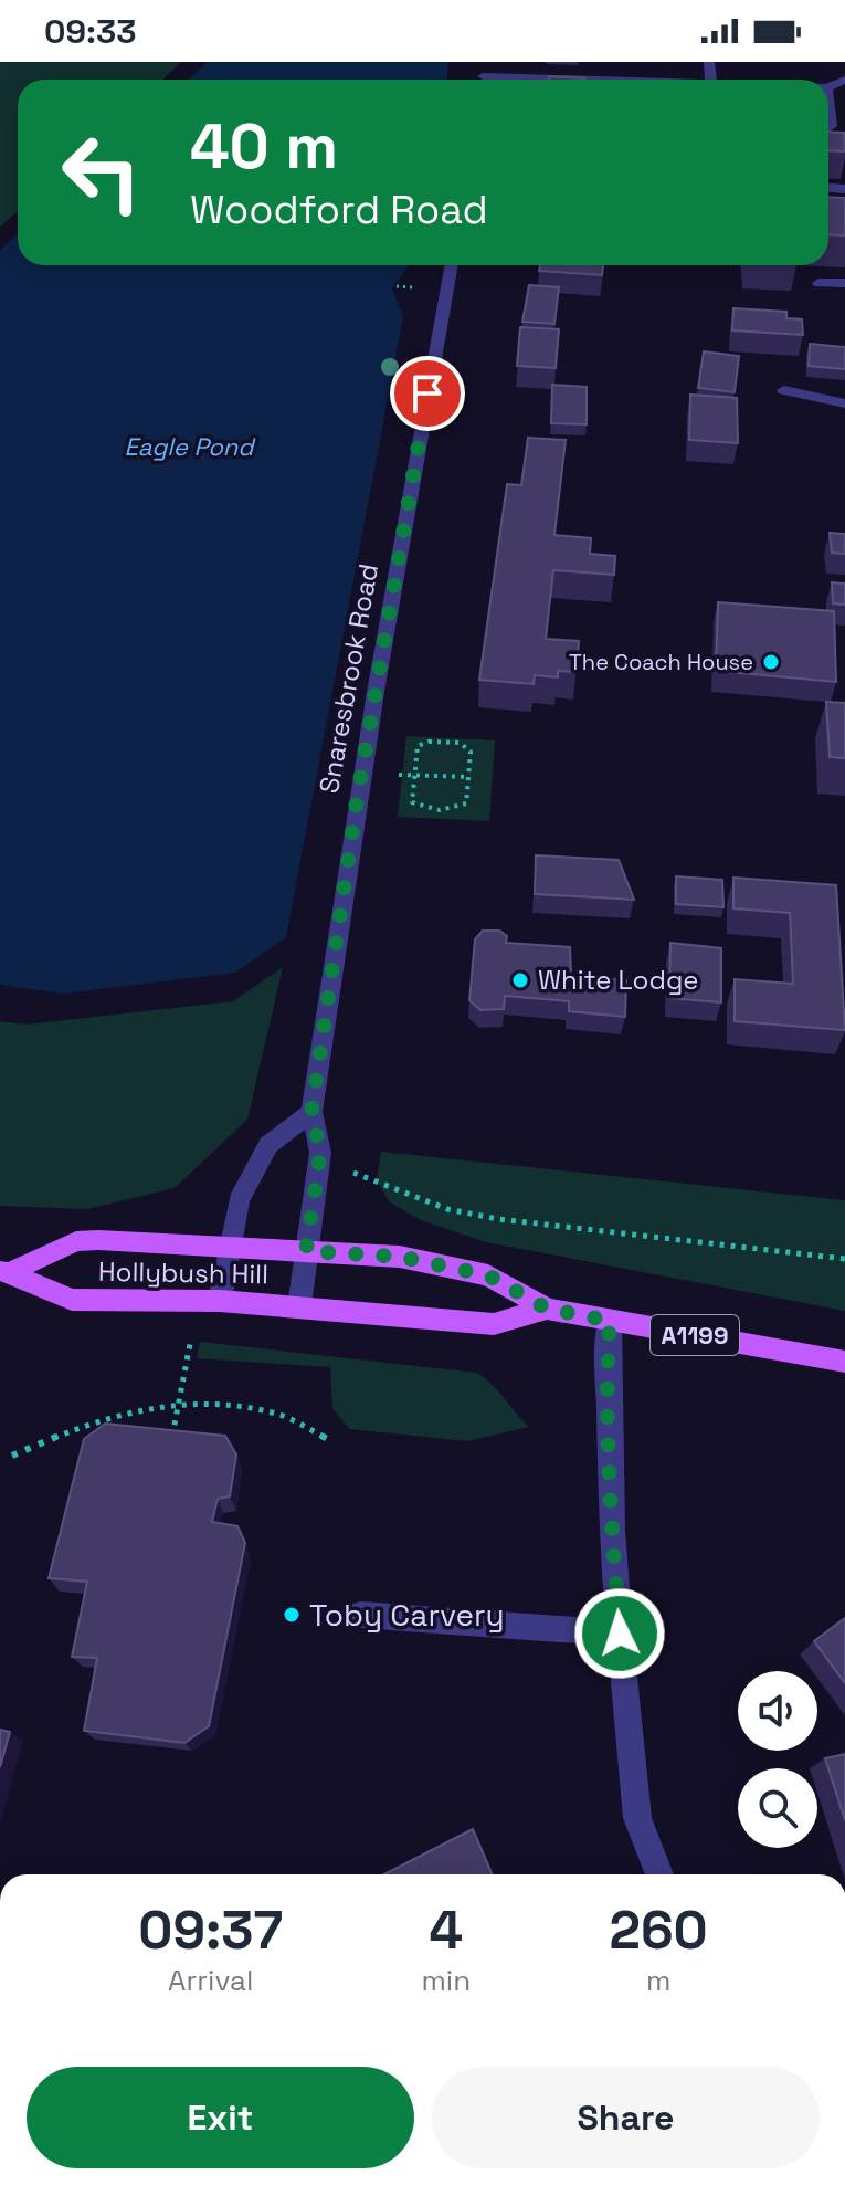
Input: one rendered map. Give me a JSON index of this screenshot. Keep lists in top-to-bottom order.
{
  "streets": {
    "main road": ["Hollybush Hill", "A1199"],
    "street": ["Snaresbrook Road"]
  },
  "crossings": [
    ["Snaresbrook Road", "Hollybush Hill"],
    ["Hollybush Hill", "A1199"]
  ],
  "water": ["Eagle Pond"],
  "places": ["The Coach House", "White Lodge", "Toby Carvery"],
  "page": {
    "status": "09:33",
    "turn": ["40 m", "Woodford Road"],
    "eta": [
      "09:37",
      "Arrival",
      "4",
      "min",
      "260",
      "m"
    ],
    "buttons": ["Exit", "Share"]
  }
}
